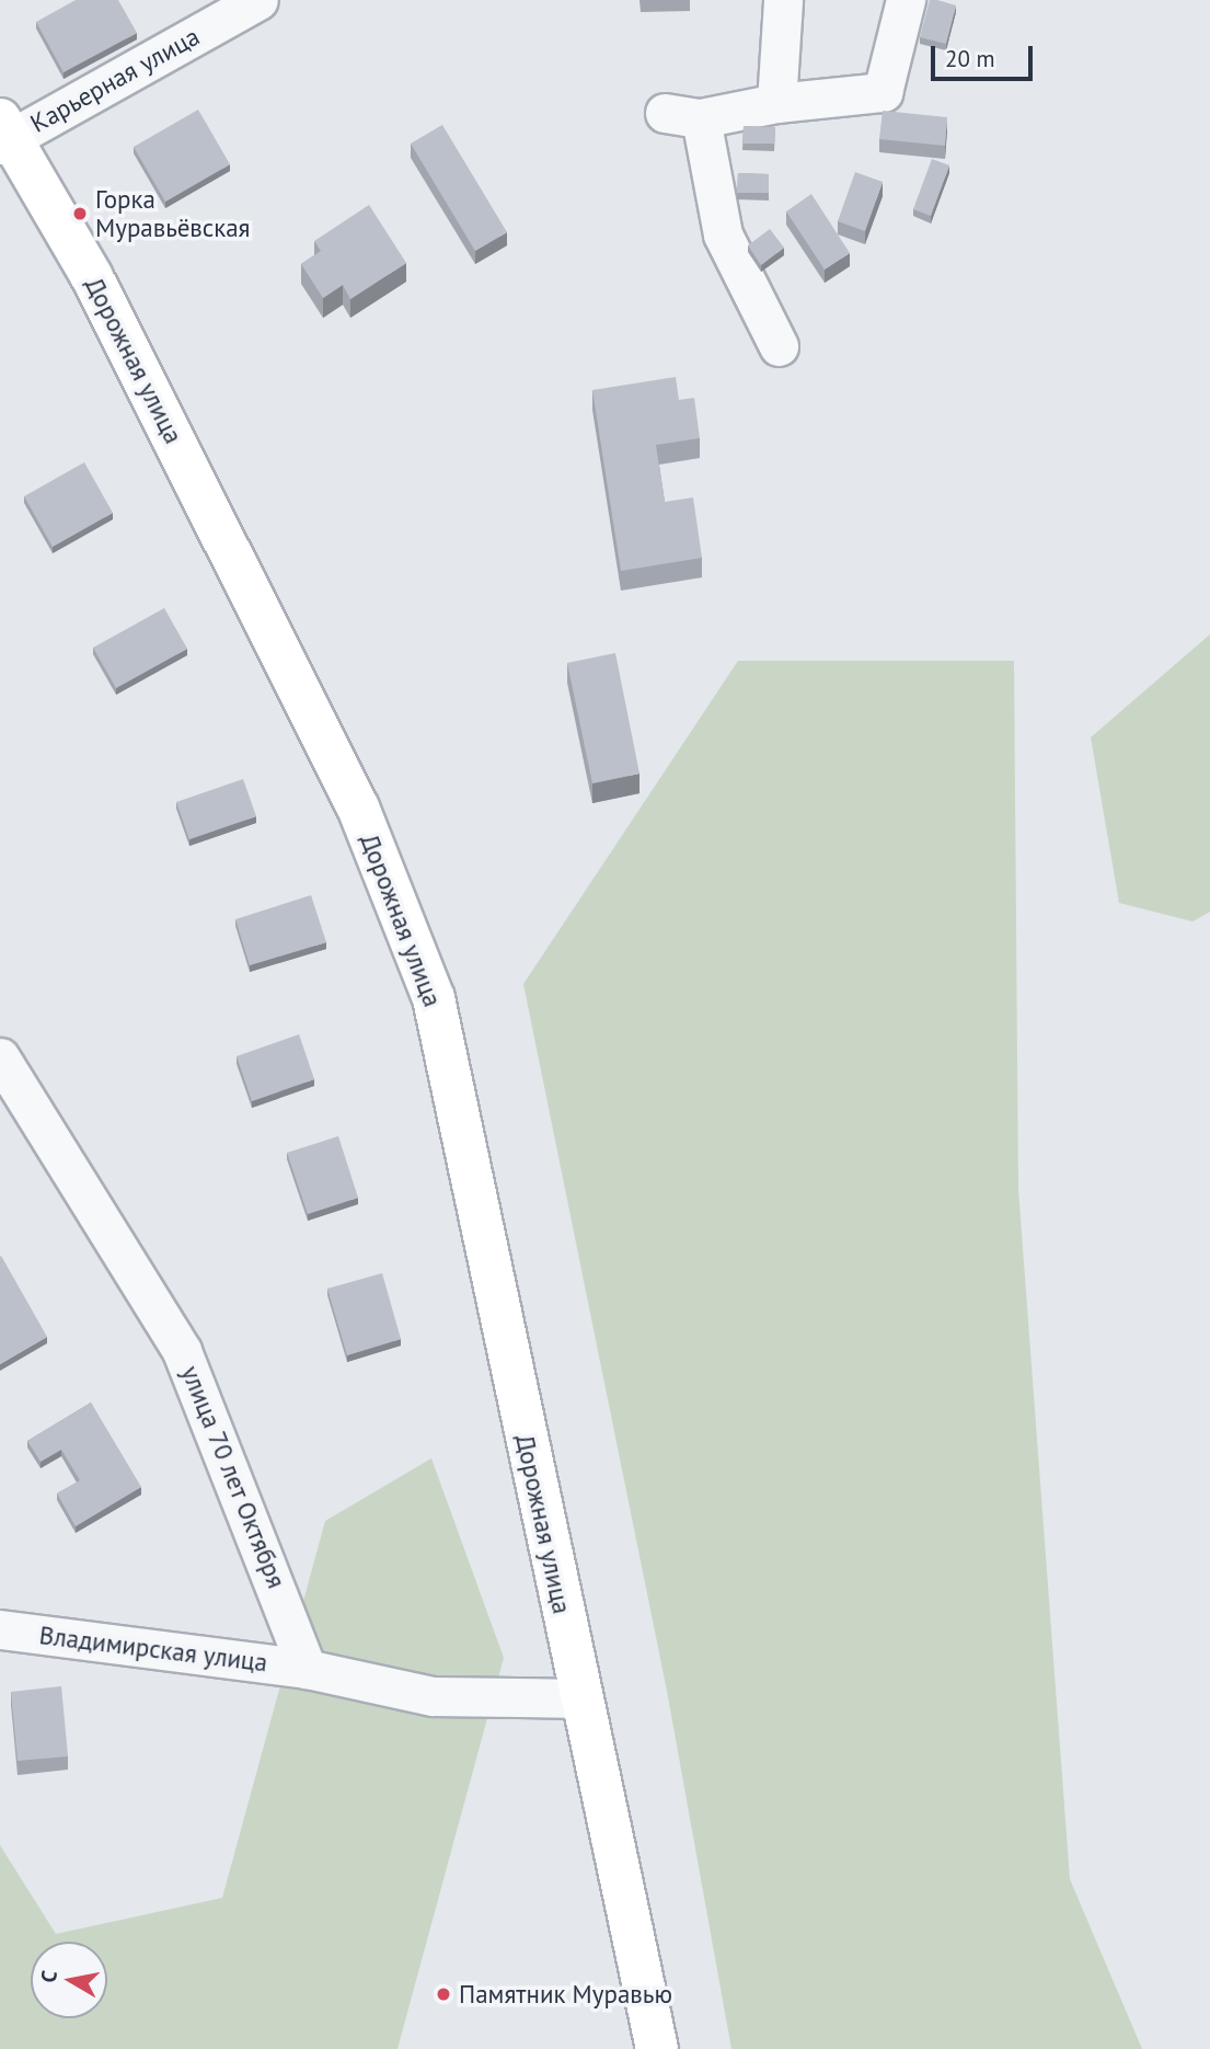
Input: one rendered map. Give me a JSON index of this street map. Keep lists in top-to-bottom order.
{
  "streets": {
    "main road": ["Дорожная улица"],
    "street": ["Карьерная улица", "улица 70 лет Октября", "Владимирская улица"]
  },
  "crossings": [
    ["Карьерная улица", "Дорожная улица"],
    ["улица 70 лет Октября", "Владимирская улица"]
  ],
  "places": ["Горка Муравьёвская", "Памятник Муравью"],
  "scale_bar": "20 m",
  "north": "left"
}
